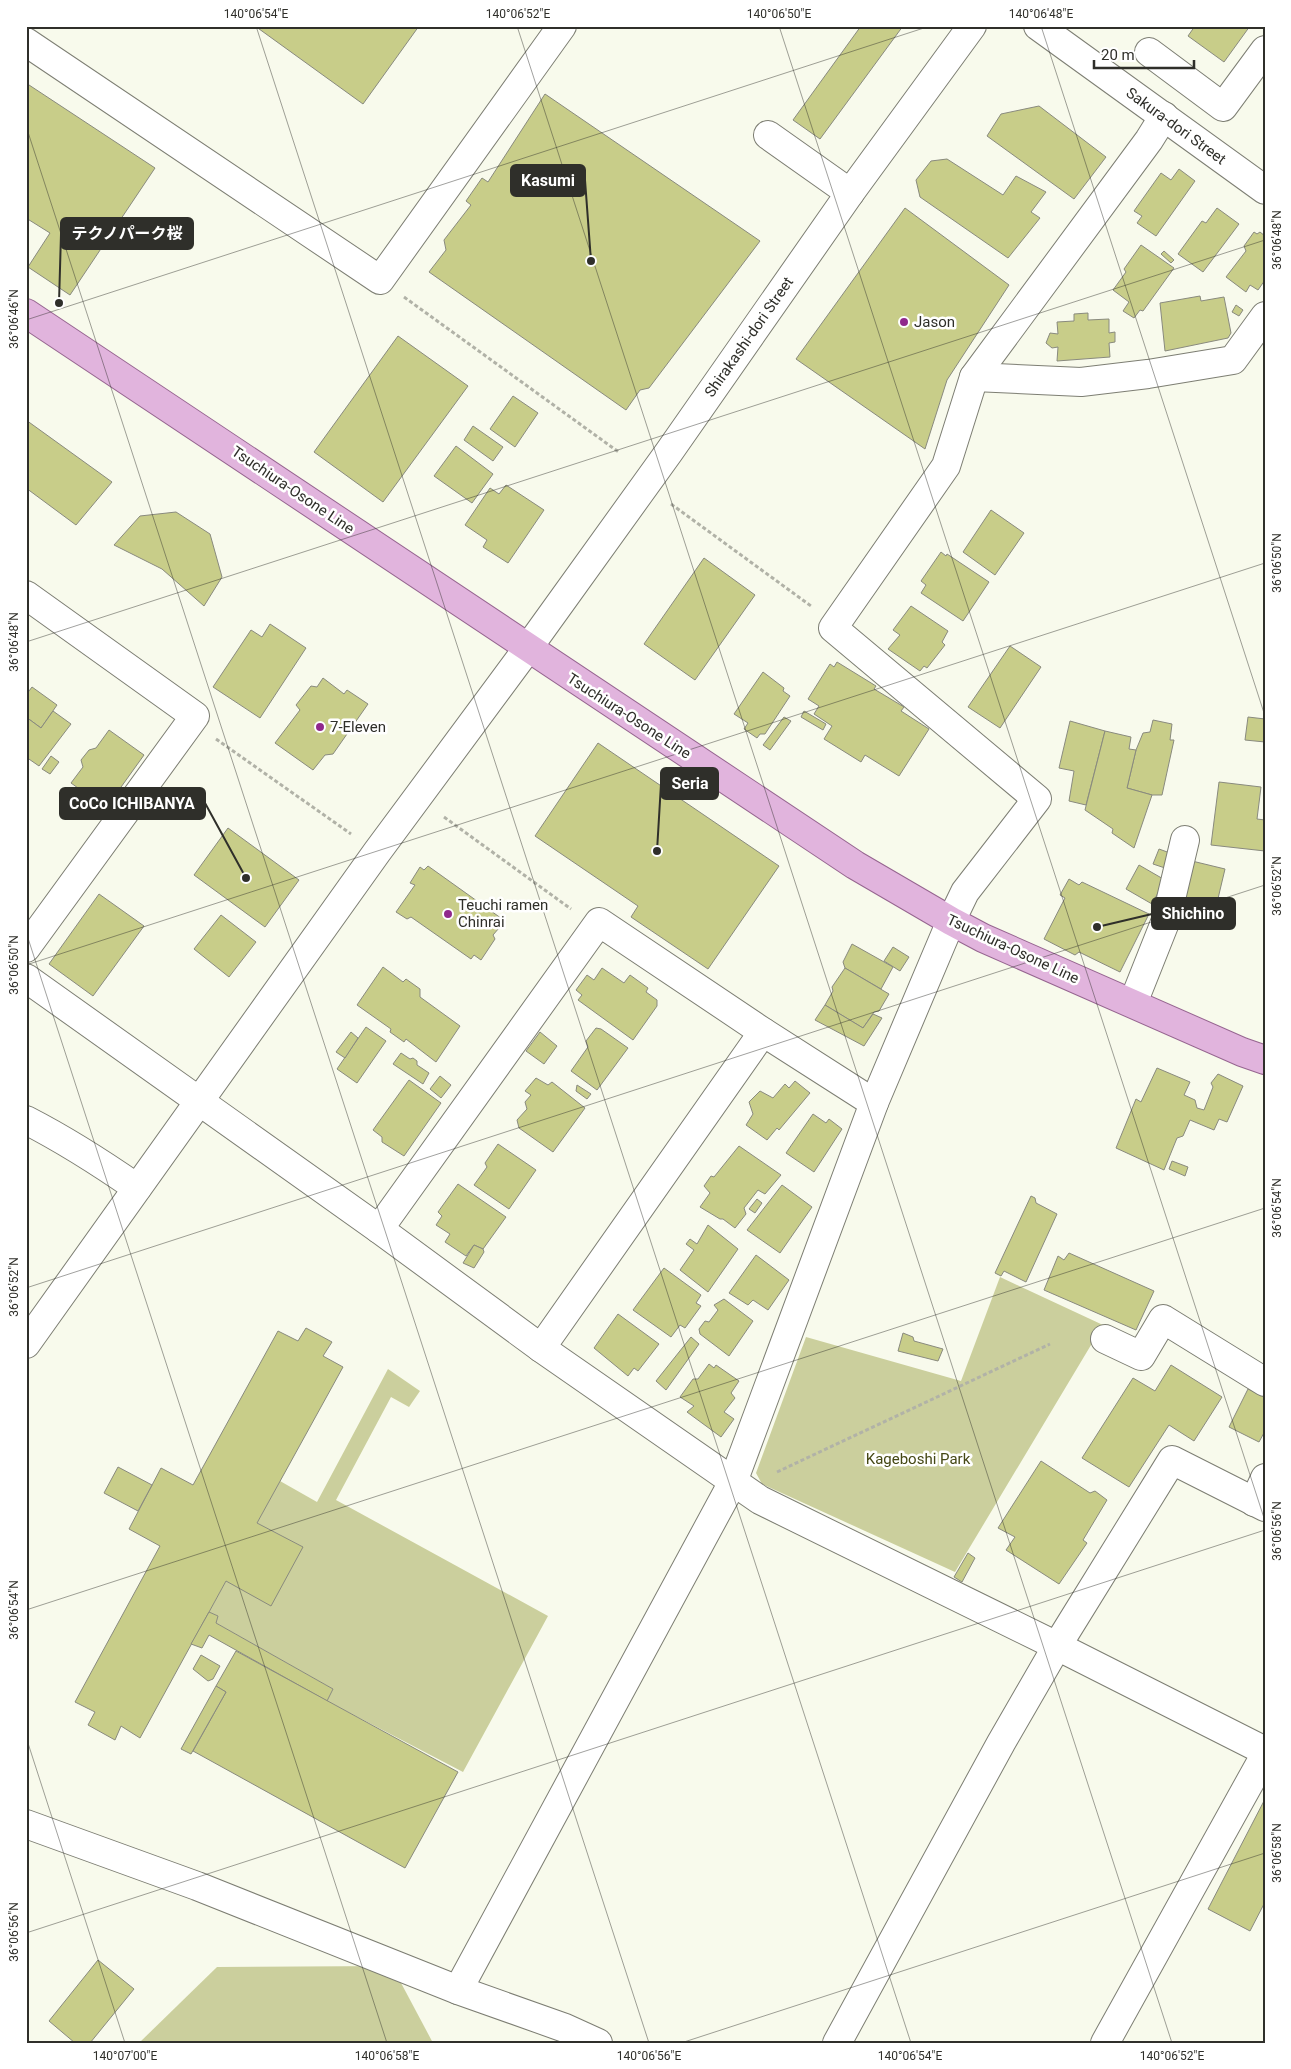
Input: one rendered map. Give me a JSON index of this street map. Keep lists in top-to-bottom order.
{
  "streets": {
    "main road": ["Tsuchiura-Osone Line"],
    "street": ["Sakura-dori Street", "Shirakashi-dori Street"]
  },
  "crossings": [
    ["Shirakashi-dori Street", "Tsuchiura-Osone Line"]
  ],
  "parks": ["Kageboshi Park"],
  "places": [
    "Kasumi",
    "テクノパーク桜",
    "Jason",
    "7-Eleven",
    "Seria",
    "CoCo ICHIBANYA",
    "Teuchi ramen Chinrai",
    "Shichino"
  ],
  "scale_bar": "20 m",
  "coordinates": [
    "140°06'54\"E",
    "140°06'52\"E",
    "140°06'50\"E",
    "140°06'48\"E",
    "36°06'48\"N",
    "36°06'46\"N",
    "36°06'50\"N",
    "36°06'52\"N",
    "36°06'54\"N",
    "36°06'56\"N",
    "36°06'58\"N",
    "140°07'00\"E",
    "140°06'58\"E",
    "140°06'56\"E"
  ]
}
